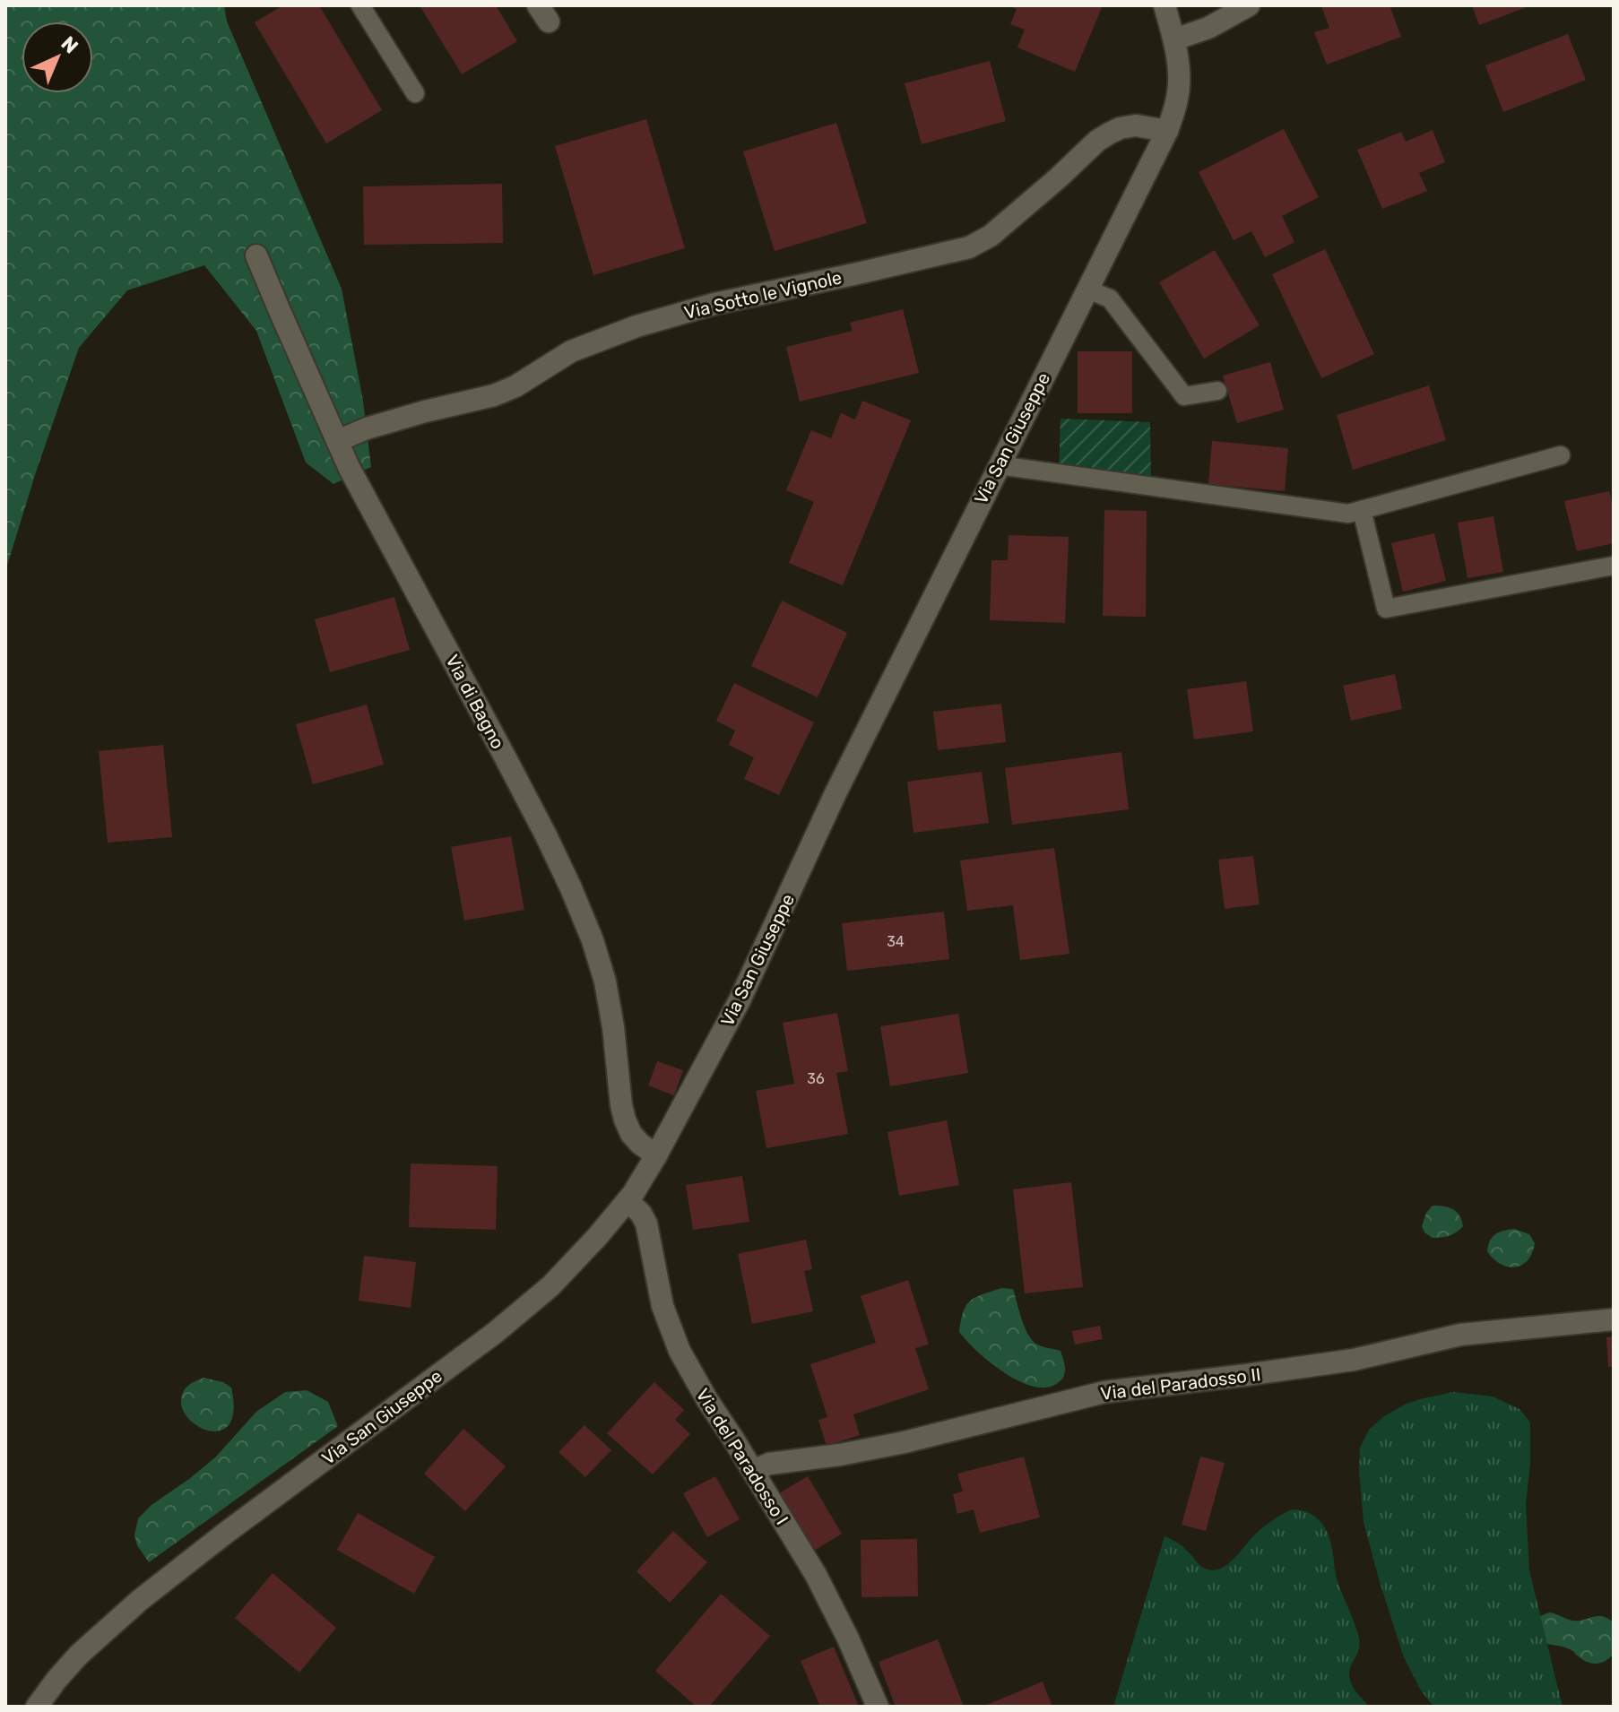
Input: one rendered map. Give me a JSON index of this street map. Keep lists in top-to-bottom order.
{
  "streets": {
    "street": [
      "Via Sotto le Vignole",
      "Via San Giuseppe",
      "Via di Bagno",
      "Via del Paradosso II",
      "Via del Paradosso I"
    ]
  },
  "crossings": [
    ["Via Sotto le Vignole", "Via San Giuseppe"],
    ["Via Sotto le Vignole", "Via di Bagno"],
    ["Via San Giuseppe", "Via di Bagno"],
    ["Via San Giuseppe", "Via del Paradosso I"],
    ["Via del Paradosso II", "Via del Paradosso I"]
  ],
  "house_numbers": ["34", "36"],
  "north": "top right"
}
